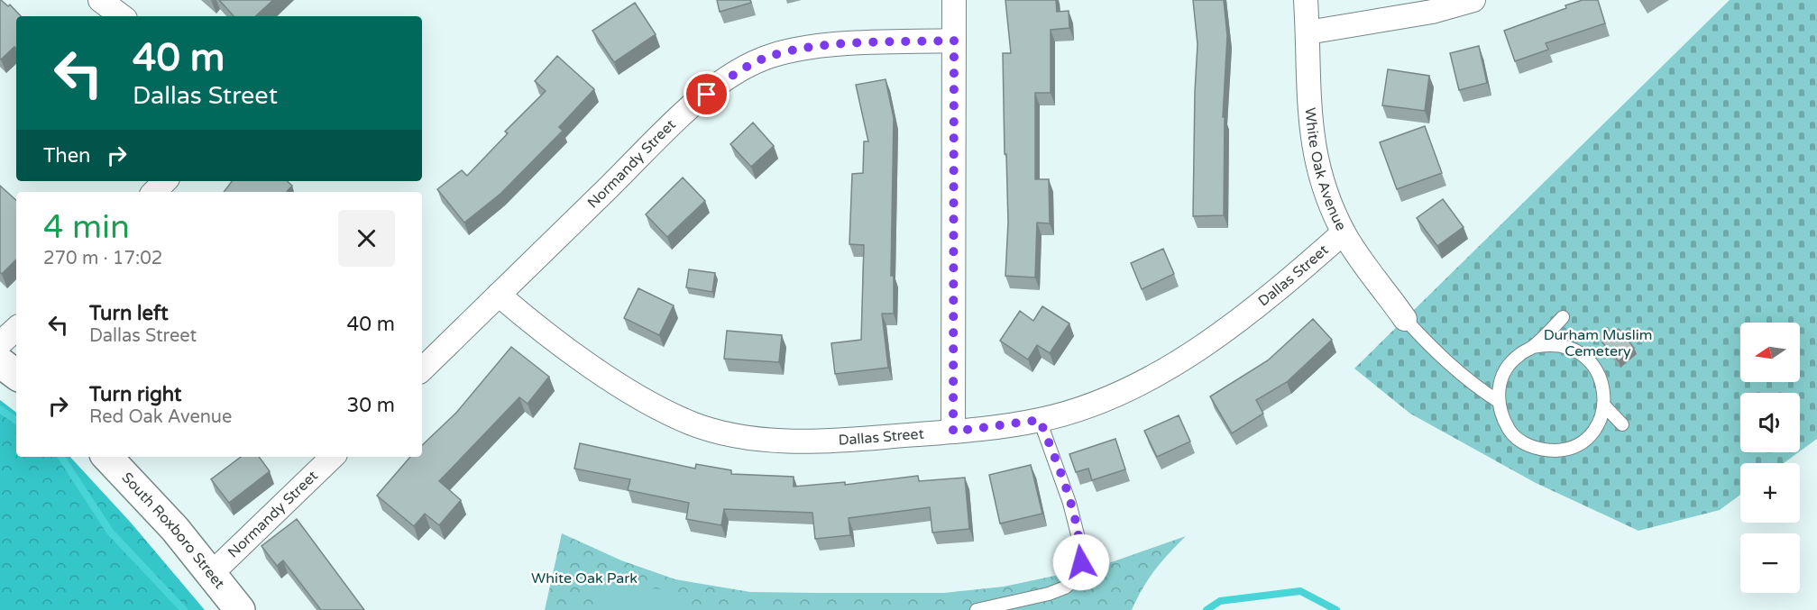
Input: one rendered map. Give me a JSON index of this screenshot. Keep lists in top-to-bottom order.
{
  "streets": {
    "street": [
      "Normandy Street",
      "White Oak Avenue",
      "Dallas Street",
      "South Roxboro Street"
    ]
  },
  "crossings": [
    ["Normandy Street", "Dallas Street"],
    ["Normandy Street", "South Roxboro Street"],
    ["White Oak Avenue", "Dallas Street"]
  ],
  "parks": ["Durham Muslim Cemetery", "White Oak Park"],
  "north": "left",
  "page": {
    "turn": ["40 m", "Dallas Street"],
    "then": "Then",
    "heading": ["4 min", "270 m · 17:02"],
    "list": [
      {
        "name": "Turn left",
        "note": "Dallas Street",
        "value": "40 m"
      },
      {
        "name": "Turn right",
        "note": "Red Oak Avenue",
        "value": "30 m"
      }
    ],
    "map_buttons": ["+", "−"]
  }
}
